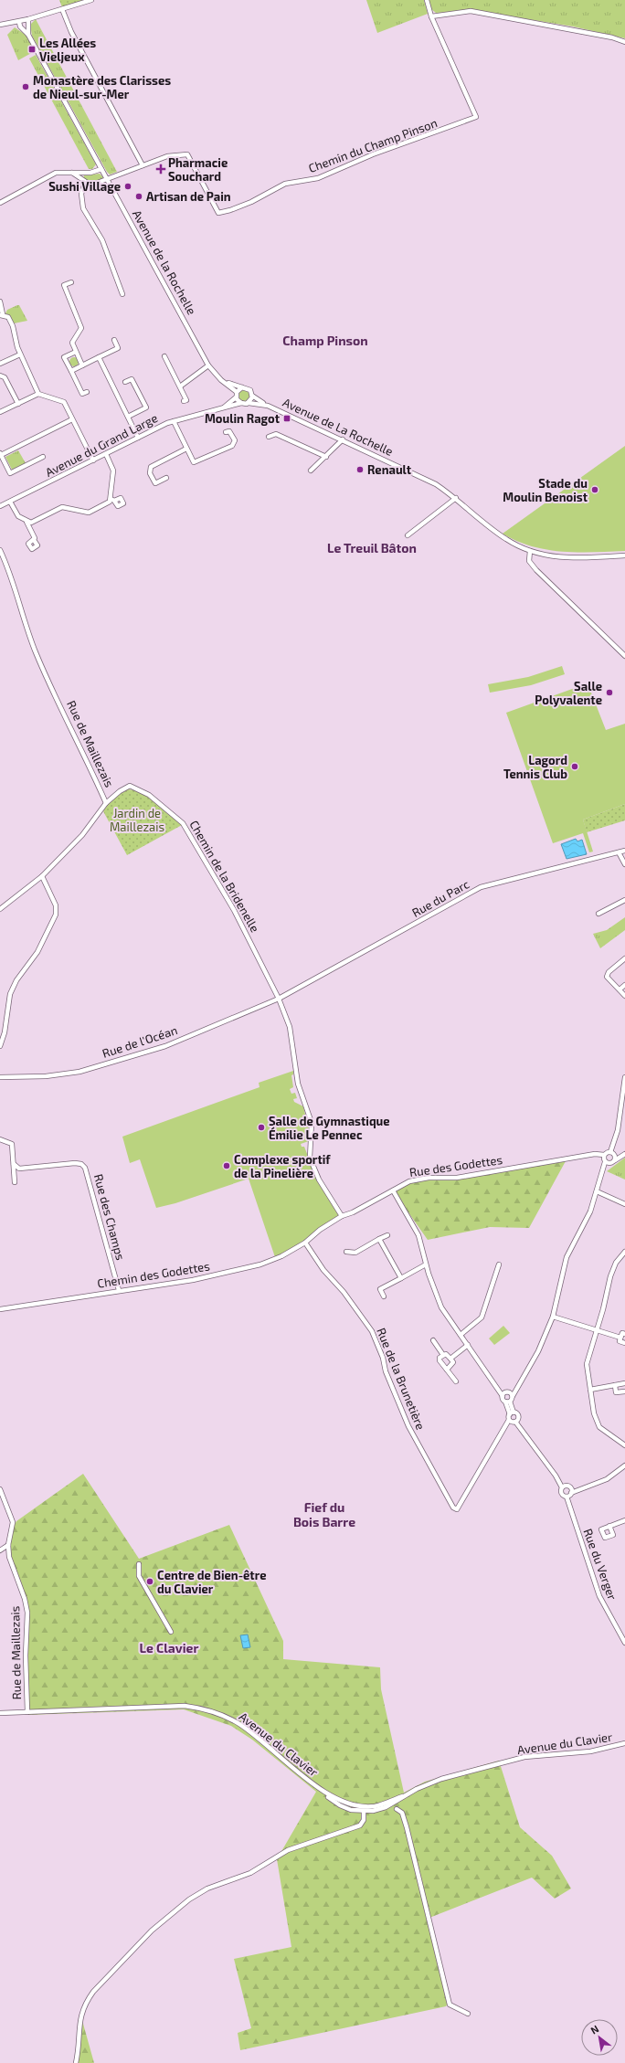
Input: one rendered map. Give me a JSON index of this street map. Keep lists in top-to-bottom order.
{
  "streets": {
    "street": [
      "Chemin du Champ Pinson",
      "Avenue de la Rochelle",
      "Avenue de La Rochelle",
      "Avenue du Grand Large",
      "Rue de Maillezais",
      "Chemin de la Bridenelle",
      "Rue du Parc",
      "Rue de l'Océan",
      "Rue des Godettes",
      "Rue des Champs",
      "Chemin des Godettes",
      "Rue de la Brunetière",
      "Rue du Verger",
      "Avenue du Clavier"
    ]
  },
  "crossings": [
    ["Chemin du Champ Pinson", "Avenue de la Rochelle"],
    ["Avenue de la Rochelle", "Avenue de La Rochelle"],
    ["Avenue de la Rochelle", "Avenue du Grand Large"],
    ["Avenue de La Rochelle", "Avenue du Grand Large"],
    ["Rue de Maillezais", "Chemin de la Bridenelle"],
    ["Rue de Maillezais", "Avenue du Clavier"],
    ["Chemin de la Bridenelle", "Rue du Parc"],
    ["Chemin de la Bridenelle", "Rue de l'Océan"],
    ["Chemin de la Bridenelle", "Rue des Godettes"],
    ["Rue du Parc", "Rue de l'Océan"],
    ["Rue des Godettes", "Chemin des Godettes"],
    ["Rue des Godettes", "Rue de la Brunetière"],
    ["Rue des Champs", "Chemin des Godettes"],
    ["Chemin des Godettes", "Rue de la Brunetière"]
  ],
  "districts": [
    "Champ Pinson",
    "Le Treuil Bâton",
    "Fief du Bois Barre",
    "Le Clavier"
  ],
  "parks": ["Jardin de Maillezais"],
  "places": {
    "transit": ["Les Allées Vieljeux", "Moulin Ragot"],
    "other": [
      "Monastère des Clarisses de Nieul-sur-Mer",
      "Sushi Village",
      "Artisan de Pain",
      "Renault",
      "Stade du Moulin Benoist",
      "Salle Polyvalente",
      "Lagord Tennis Club",
      "Salle de Gymnastique Émilie Le Pennec",
      "Complexe sportif de la Pinelière",
      "Centre de Bien-être du Clavier"
    ],
    "health": ["Pharmacie Souchard"]
  },
  "north": "top left"
}
